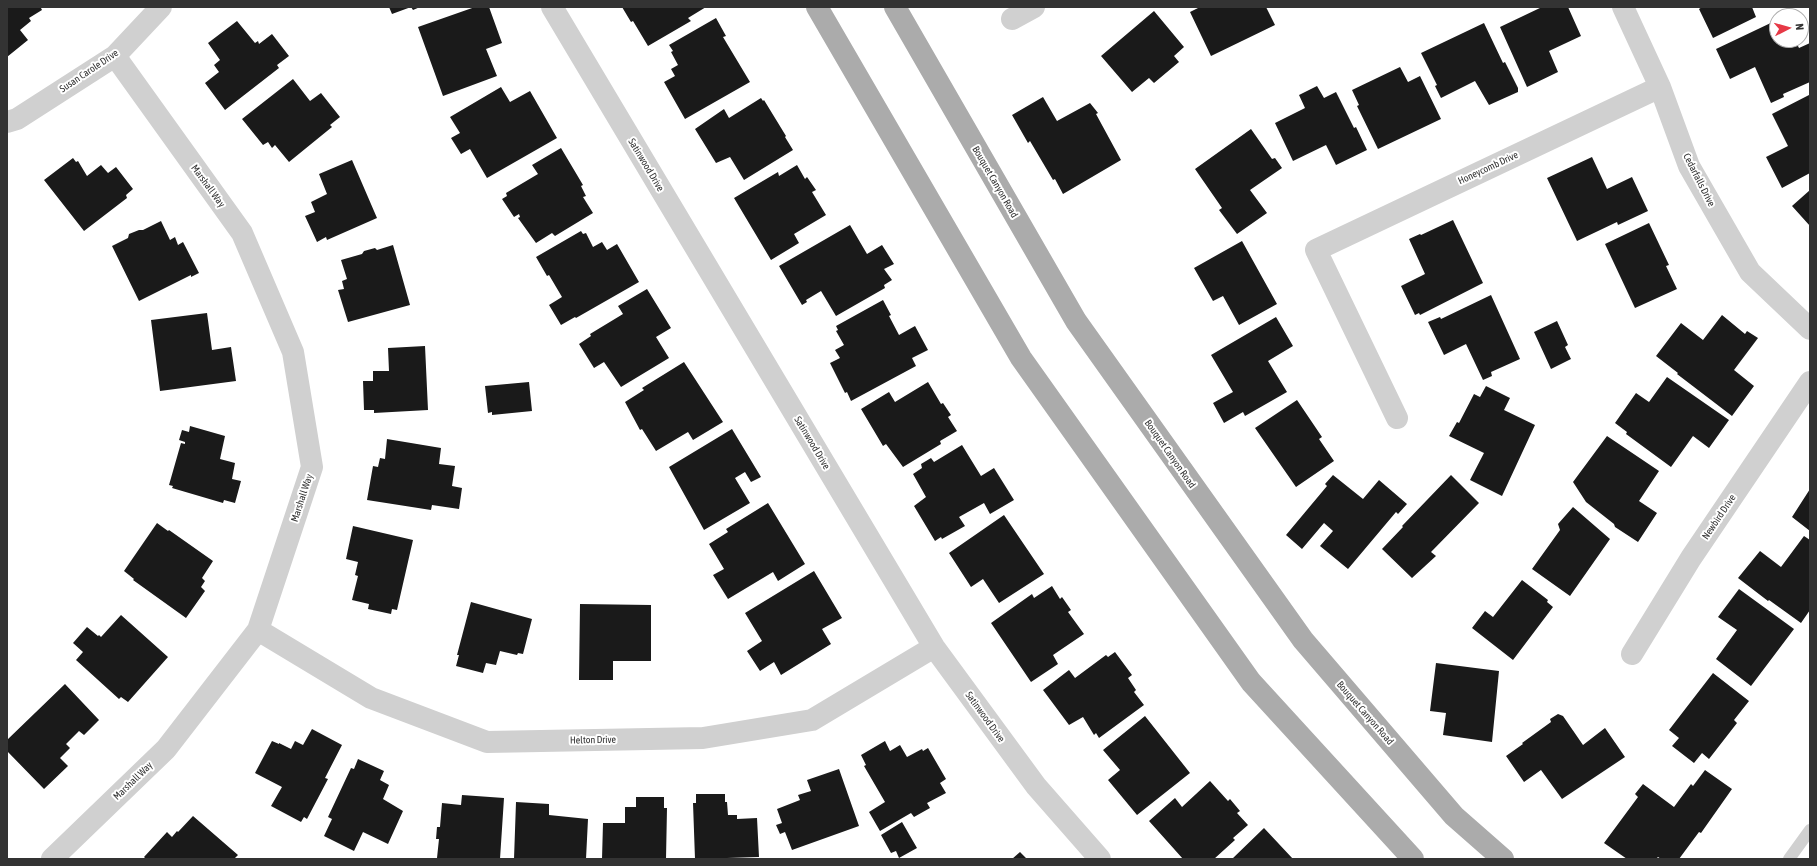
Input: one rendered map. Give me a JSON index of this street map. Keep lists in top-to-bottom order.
{
  "streets": {
    "main road": ["Bouquet Canyon Road"],
    "street": [
      "Susan Carole Drive",
      "Satinwood Drive",
      "Honeycomb Drive",
      "Cedarfalls Drive",
      "Marshall Way",
      "Newbird Drive",
      "Helton Drive"
    ]
  },
  "crossings": [
    ["Susan Carole Drive", "Marshall Way"],
    ["Satinwood Drive", "Helton Drive"],
    ["Honeycomb Drive", "Cedarfalls Drive"],
    ["Marshall Way", "Helton Drive"]
  ],
  "north": "right"
}
